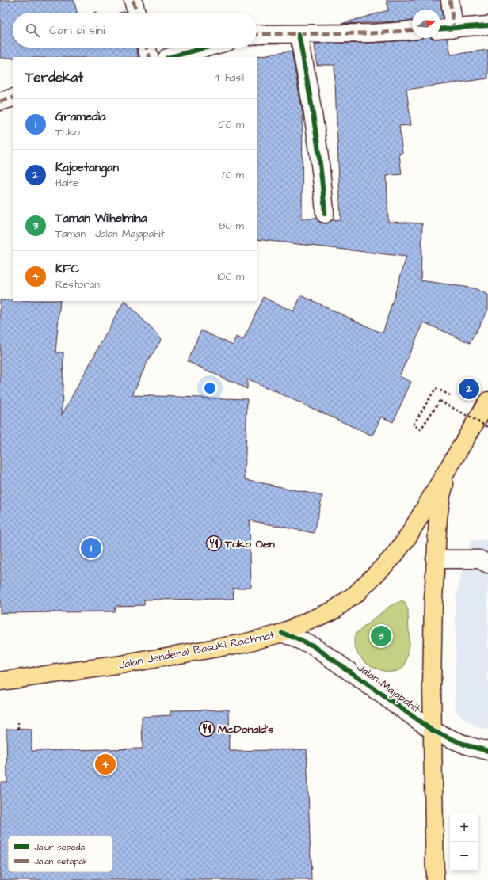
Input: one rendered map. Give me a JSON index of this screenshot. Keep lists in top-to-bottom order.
{
  "streets": {
    "main road": ["Jalan Jenderal Basuki Rachmat"],
    "street": ["Jalan Majapahit"]
  },
  "crossings": [
    ["Jalan Jenderal Basuki Rachmat", "Jalan Majapahit"]
  ],
  "places": {
    "restaurant": ["Toko Oen", "McDonald's"]
  },
  "legend": ["Jalur sepeda", "Jalan setapak"],
  "north": "right",
  "page": {
    "search": "Cari di sini",
    "heading": ["Terdekat", "4 hasil"],
    "list": [
      {
        "mark": "1",
        "name": "Gramedia",
        "note": "Toko",
        "value": "50 m"
      },
      {
        "mark": "2",
        "name": "Kajoetangan",
        "note": "Halte",
        "value": "70 m"
      },
      {
        "mark": "3",
        "name": "Taman Wilhelmina",
        "note": "Taman · Jalan Majapahit",
        "value": "80 m"
      },
      {
        "mark": "4",
        "name": "KFC",
        "note": "Restoran",
        "value": "100 m"
      }
    ],
    "pins": [
      "2",
      "1",
      "3",
      "4"
    ],
    "map_buttons": ["+", "−"]
  }
}
